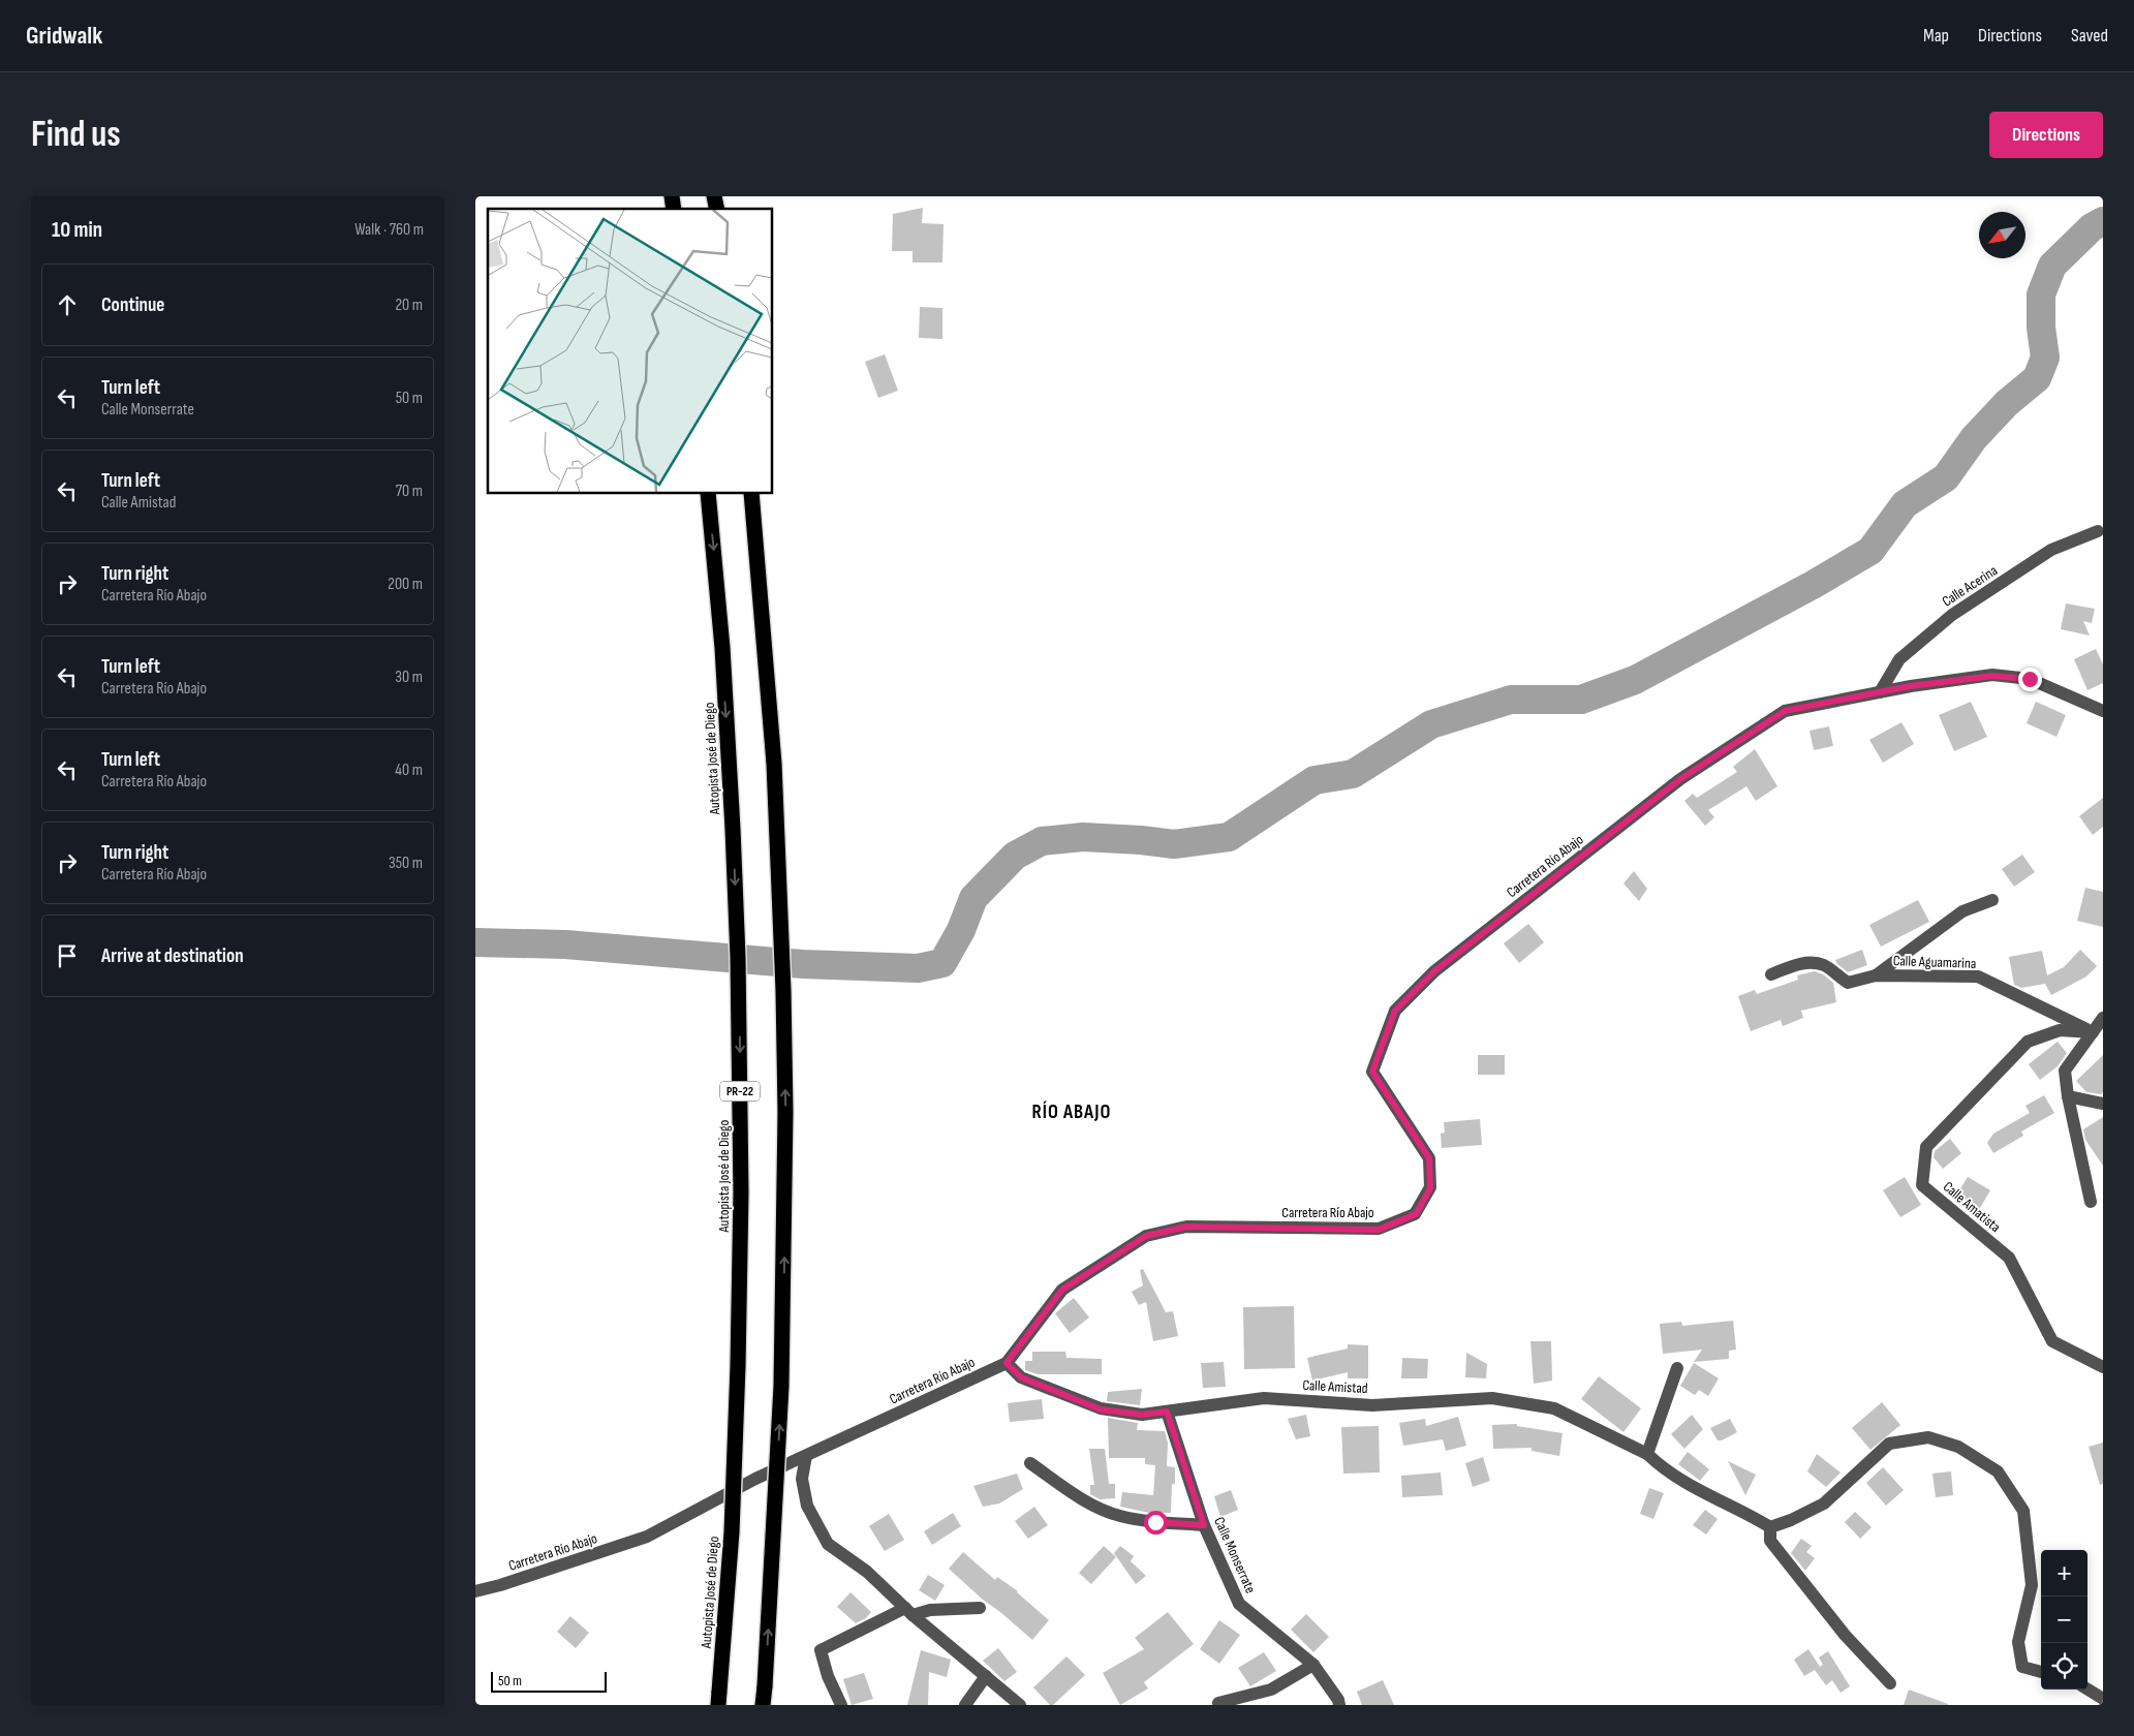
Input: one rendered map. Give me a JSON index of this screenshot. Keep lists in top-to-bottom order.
{
  "streets": {
    "highway": ["Autopista José de Diego", "PR-22"],
    "street": [
      "Calle Acerina",
      "Carretera Río Abajo",
      "Calle Aguamarina",
      "Calle Amatista",
      "Calle Amistad",
      "Calle Monserrate"
    ]
  },
  "crossings": [
    ["Calle Acerina", "Carretera Río Abajo"],
    ["Carretera Río Abajo", "Calle Amistad"],
    ["Calle Aguamarina", "Calle Amatista"],
    ["Calle Amistad", "Calle Monserrate"]
  ],
  "districts": ["RÍO ABAJO"],
  "scale_bar": "50 m",
  "north": "bottom left",
  "page": {
    "header": "Gridwalk",
    "nav": ["Map", "Directions", "Saved"],
    "buttons": "Directions",
    "title": "Find us",
    "heading": ["10 min", "Walk · 760 m"],
    "list": [
      ["Continue", "20 m"],
      ["Turn left", "Calle Monserrate", "50 m"],
      ["Turn left", "Calle Amistad", "70 m"],
      ["Turn right", "Carretera Río Abajo", "200 m"],
      ["Turn left", "Carretera Río Abajo", "30 m"],
      ["Turn left", "Carretera Río Abajo", "40 m"],
      ["Turn right", "Carretera Río Abajo", "350 m"],
      "Arrive at destination"
    ],
    "map_buttons": ["+", "−"],
    "scale": "50 m"
  }
}
